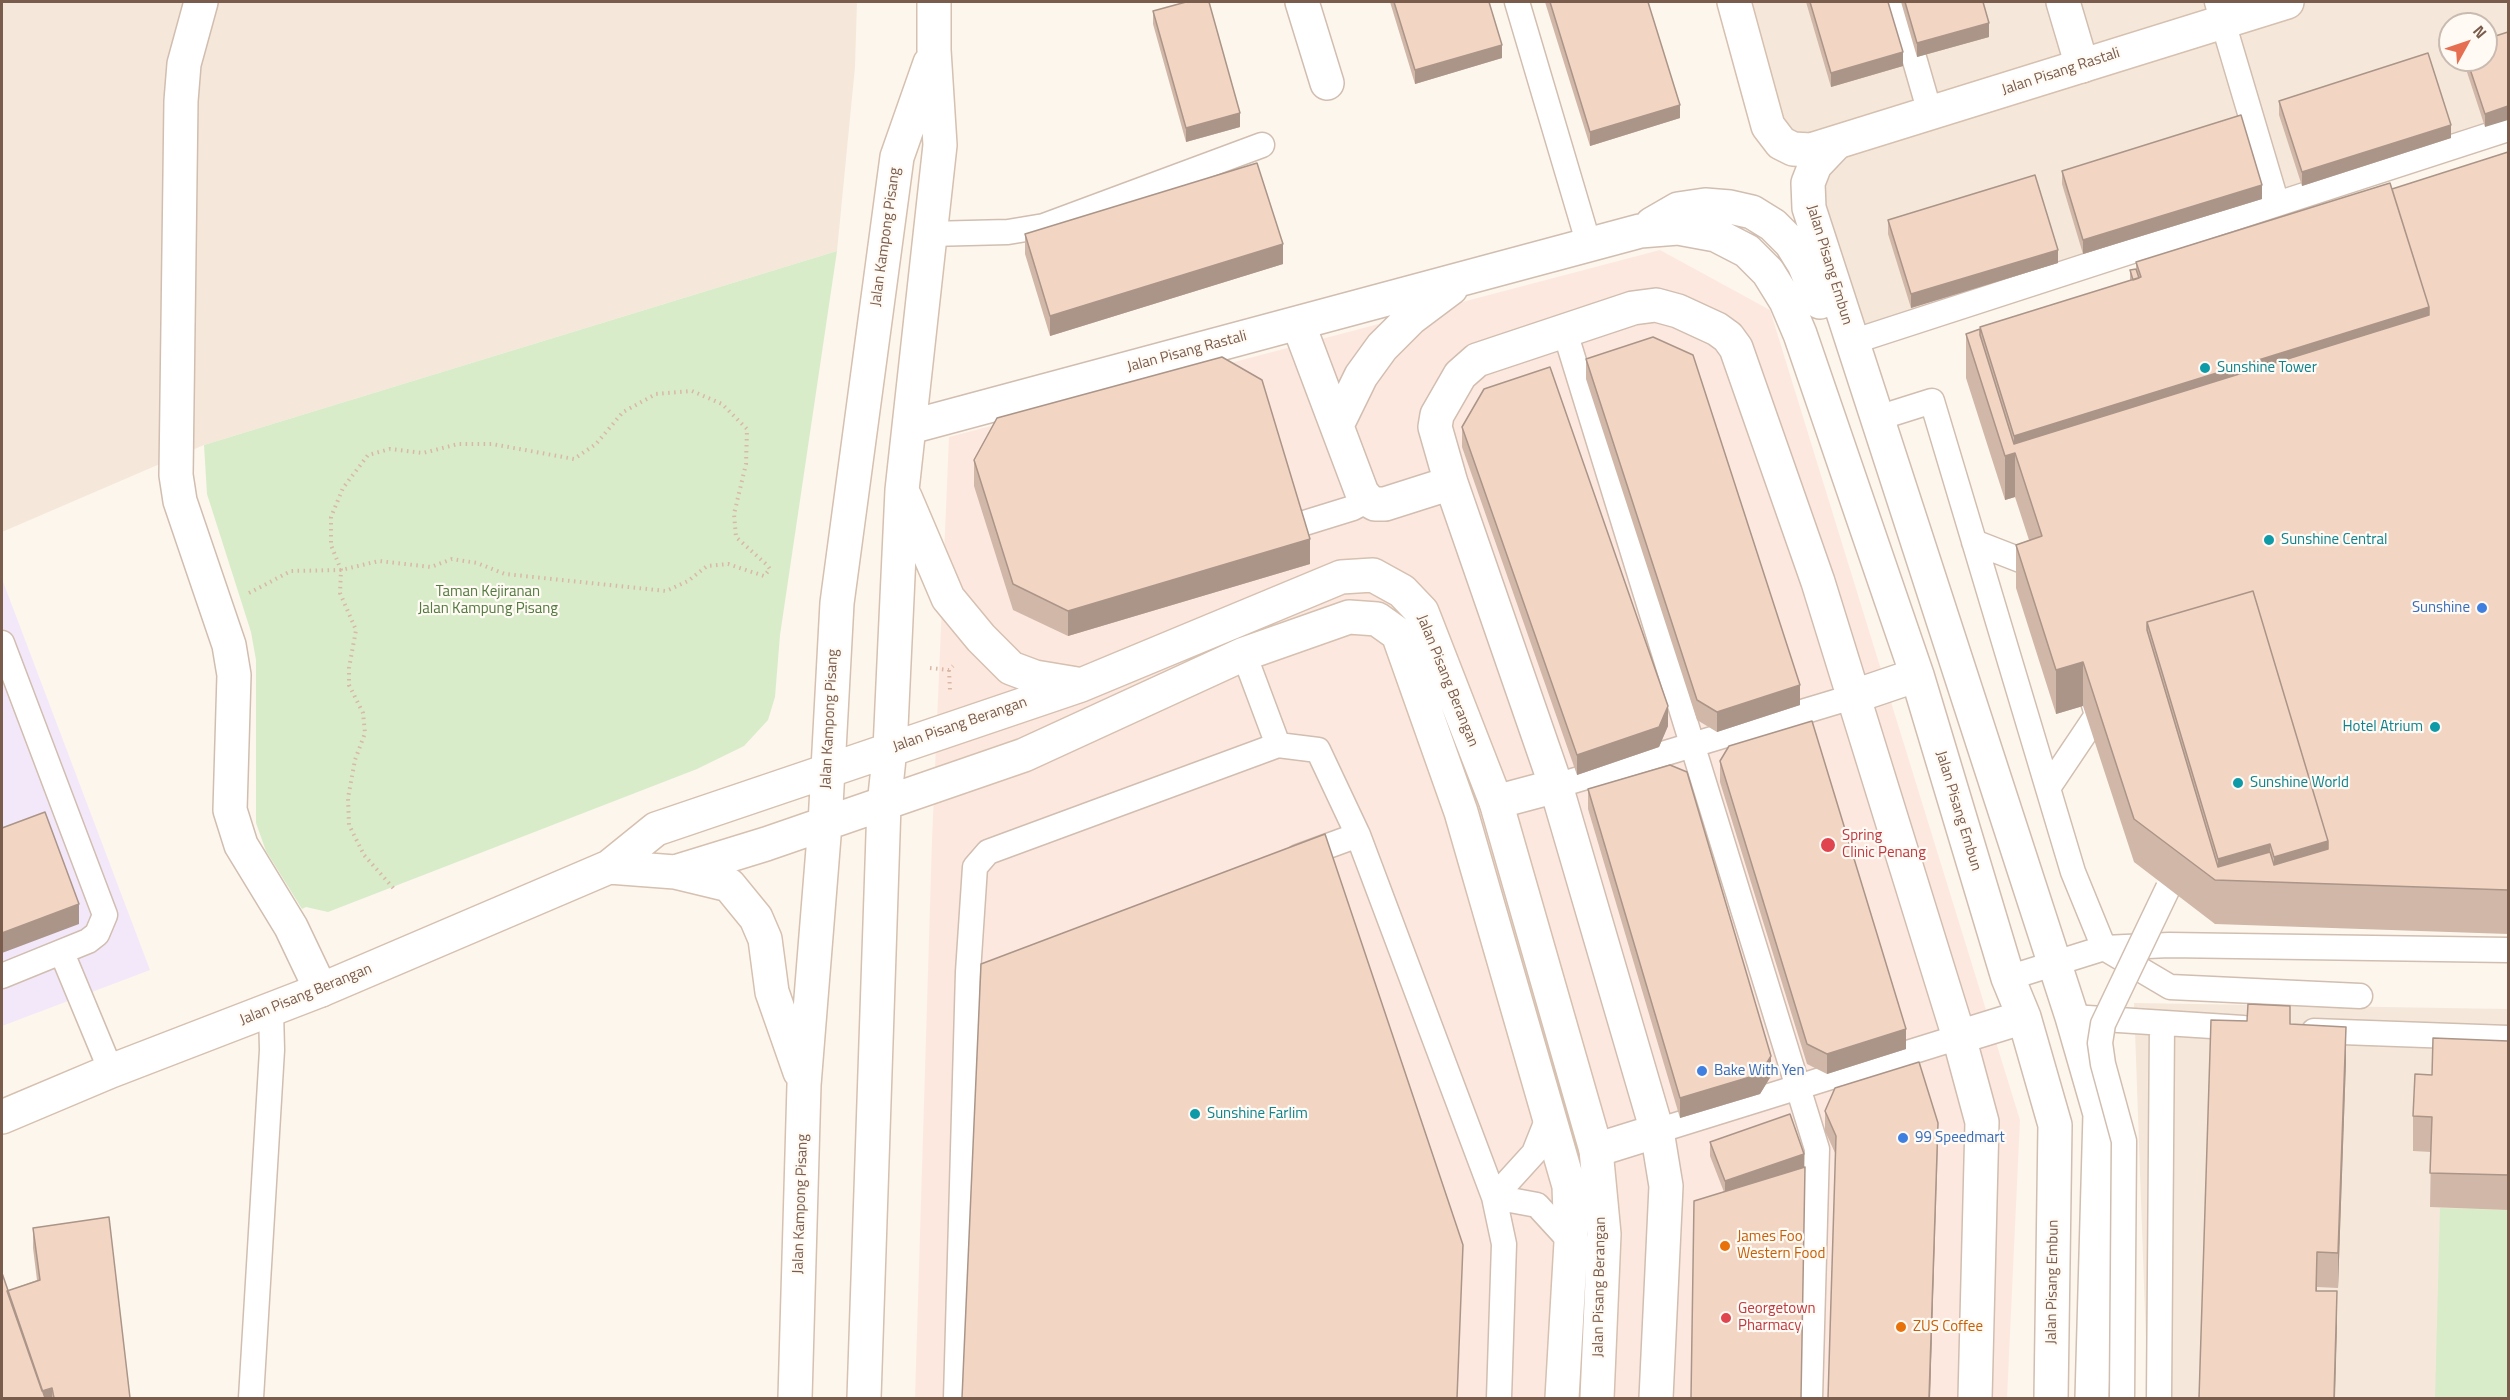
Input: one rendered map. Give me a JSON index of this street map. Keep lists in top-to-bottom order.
{
  "streets": {
    "street": [
      "Jalan Pisang Rastali",
      "Jalan Kampong Pisang",
      "Jalan Pisang Embun",
      "Jalan Pisang Berangan"
    ]
  },
  "crossings": [
    ["Jalan Pisang Rastali", "Jalan Kampong Pisang"],
    ["Jalan Pisang Rastali", "Jalan Pisang Embun"],
    ["Jalan Kampong Pisang", "Jalan Pisang Berangan"]
  ],
  "parks": ["Taman Kejiranan Jalan Kampung Pisang"],
  "places": [
    "Sunshine Tower",
    "Sunshine Central",
    "Sunshine",
    "Hotel Atrium",
    "Sunshine World",
    "Spring Clinic Penang",
    "Bake With Yen",
    "Sunshine Farlim",
    "99 Speedmart",
    "James Foo Western Food",
    "Georgetown Pharmacy",
    "ZUS Coffee"
  ],
  "north": "top right"
}
